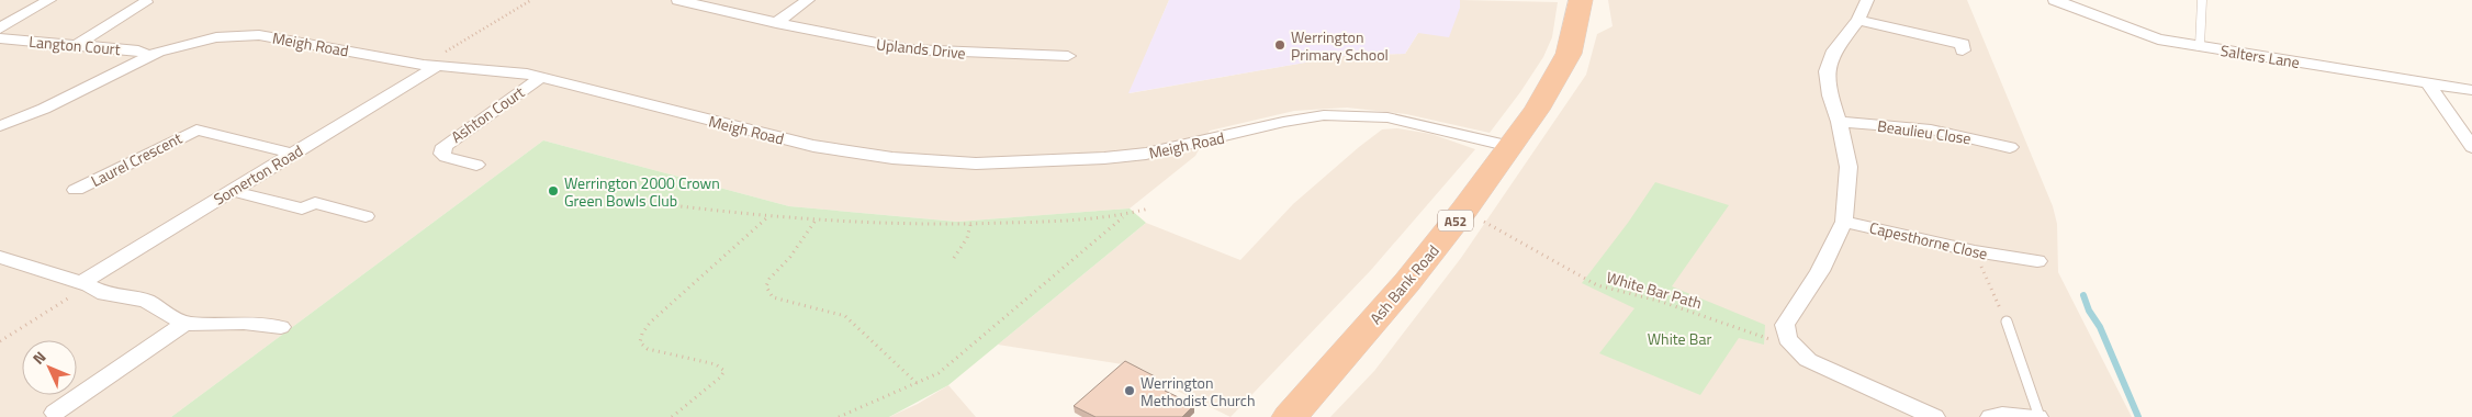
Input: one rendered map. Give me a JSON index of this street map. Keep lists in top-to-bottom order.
{
  "streets": {
    "highway": ["A52", "Ash Bank Road"],
    "street": [
      "Meigh Road",
      "Langton Court",
      "Uplands Drive",
      "Salters Lane",
      "Ashton Court",
      "Beaulieu Close",
      "Laurel Crescent",
      "Somerton Road",
      "Capesthorne Close"
    ],
    "path": ["White Bar Path"]
  },
  "crossings": [
    ["Meigh Road", "Langton Court"],
    ["Meigh Road", "Ashton Court"],
    ["Meigh Road", "Somerton Road"],
    ["Meigh Road", "Ash Bank Road"],
    ["Laurel Crescent", "Somerton Road"],
    ["Ash Bank Road", "White Bar Path"]
  ],
  "parks": ["White Bar"],
  "places": ["Werrington Primary School", "Werrington 2000 Crown Green Bowls Club", "Werrington Methodist Church"],
  "north": "top left"
}
